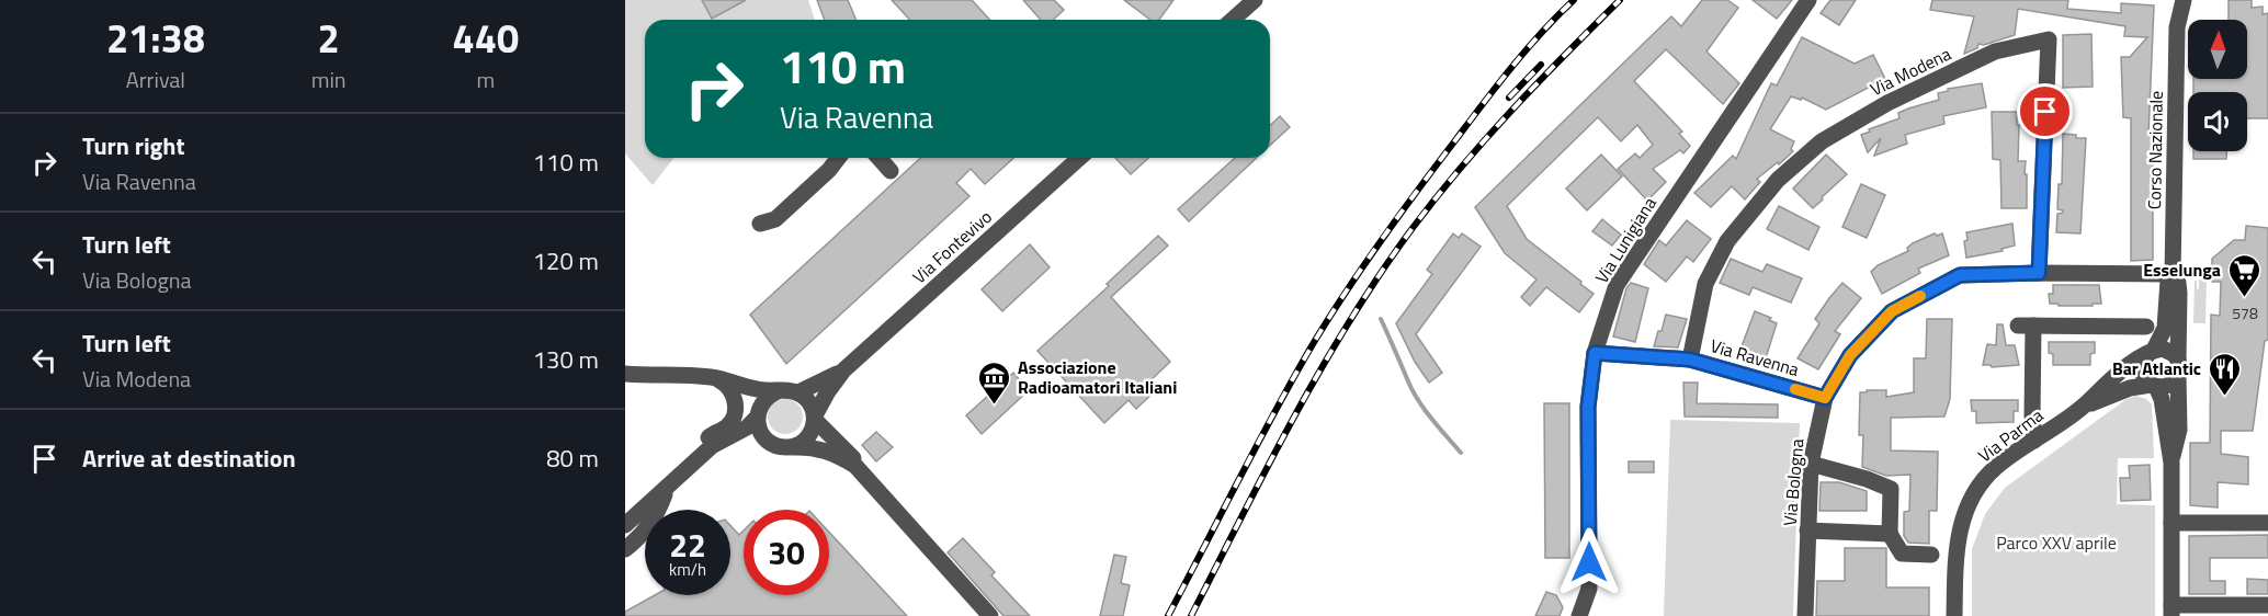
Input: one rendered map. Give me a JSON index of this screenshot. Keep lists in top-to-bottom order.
{
  "streets": {
    "street": [
      "Via Modena",
      "Corso Nazionale",
      "Via Lunigiana",
      "Via Fontevivo",
      "Via Ravenna",
      "Via Parma",
      "Via Bologna"
    ]
  },
  "crossings": [
    ["Via Modena", "Via Ravenna"],
    ["Via Modena", "Via Bologna"],
    ["Corso Nazionale", "Via Parma"],
    ["Corso Nazionale", "Via Bologna"],
    ["Via Lunigiana", "Via Ravenna"],
    ["Via Ravenna", "Via Bologna"]
  ],
  "parks": ["Parco XXV aprile"],
  "places": {
    "supermarket": ["Esselunga"],
    "restaurant": ["Bar Atlantic"],
    "museum": ["Associazione Radioamatori Italiani"]
  },
  "house_numbers": ["578"],
  "north": "top",
  "page": {
    "eta": [
      "21:38",
      "Arrival",
      "2",
      "min",
      "440",
      "m"
    ],
    "turn": ["110 m", "Via Ravenna"],
    "list": [
      {
        "name": "Turn right",
        "note": "Via Ravenna",
        "value": "110 m"
      },
      {
        "name": "Turn left",
        "note": "Via Bologna",
        "value": "120 m"
      },
      {
        "name": "Turn left",
        "note": "Via Modena",
        "value": "130 m"
      },
      {
        "name": "Arrive at destination",
        "value": "80 m"
      }
    ],
    "speed": "22 km/h",
    "limit": "30"
  }
}
